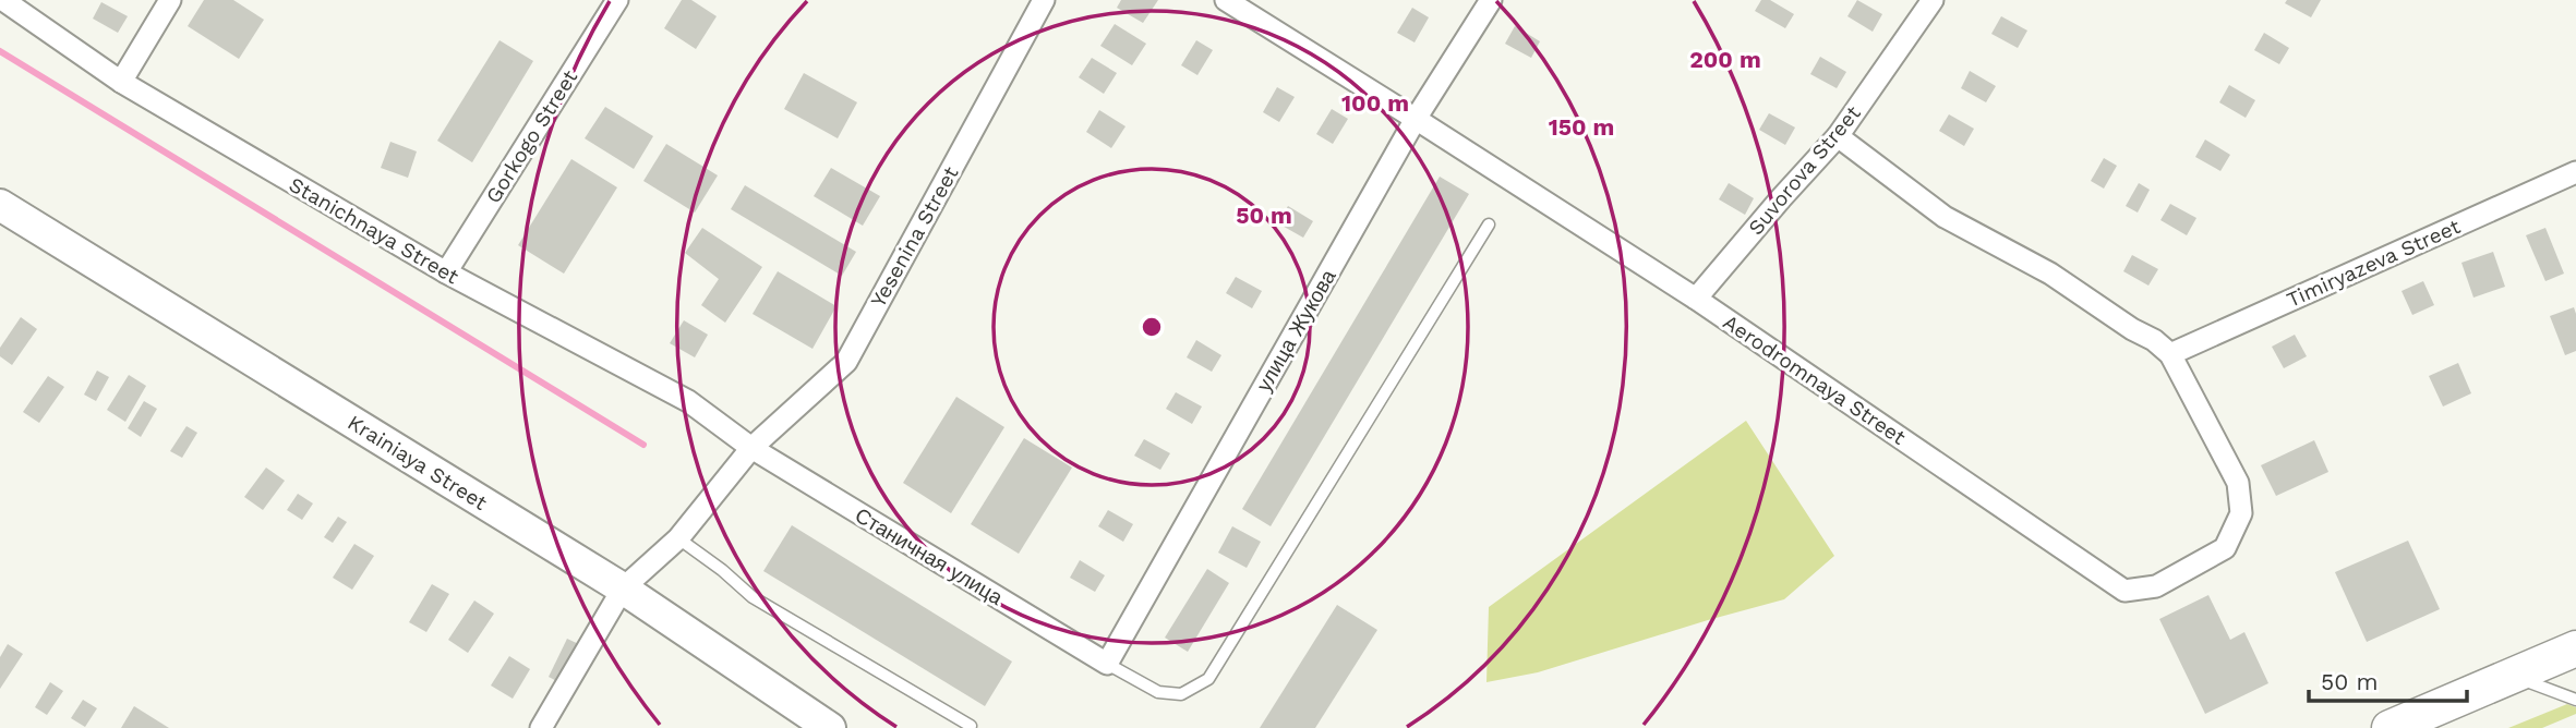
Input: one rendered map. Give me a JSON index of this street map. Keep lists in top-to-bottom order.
{
  "streets": {
    "main road": ["Krainiaya Street"],
    "street": [
      "Gorkogo Street",
      "Suvorova Street",
      "Stanichnaya Street",
      "Yesenina Street",
      "Timiryazeva Street",
      "улица Жукова",
      "Aerodromnaya Street",
      "Станичная улица"
    ]
  },
  "crossings": [
    ["Gorkogo Street", "Stanichnaya Street"],
    ["Suvorova Street", "Aerodromnaya Street"],
    ["Stanichnaya Street", "Yesenina Street"],
    ["Stanichnaya Street", "Станичная улица"],
    ["Yesenina Street", "Krainiaya Street"],
    ["Yesenina Street", "Станичная улица"],
    ["Timiryazeva Street", "Aerodromnaya Street"],
    ["улица Жукова", "Aerodromnaya Street"],
    ["улица Жукова", "Станичная улица"]
  ],
  "scale_bar": "50 m",
  "rings": [
    "200 m",
    "100 m",
    "150 m",
    "50 m"
  ]
}
